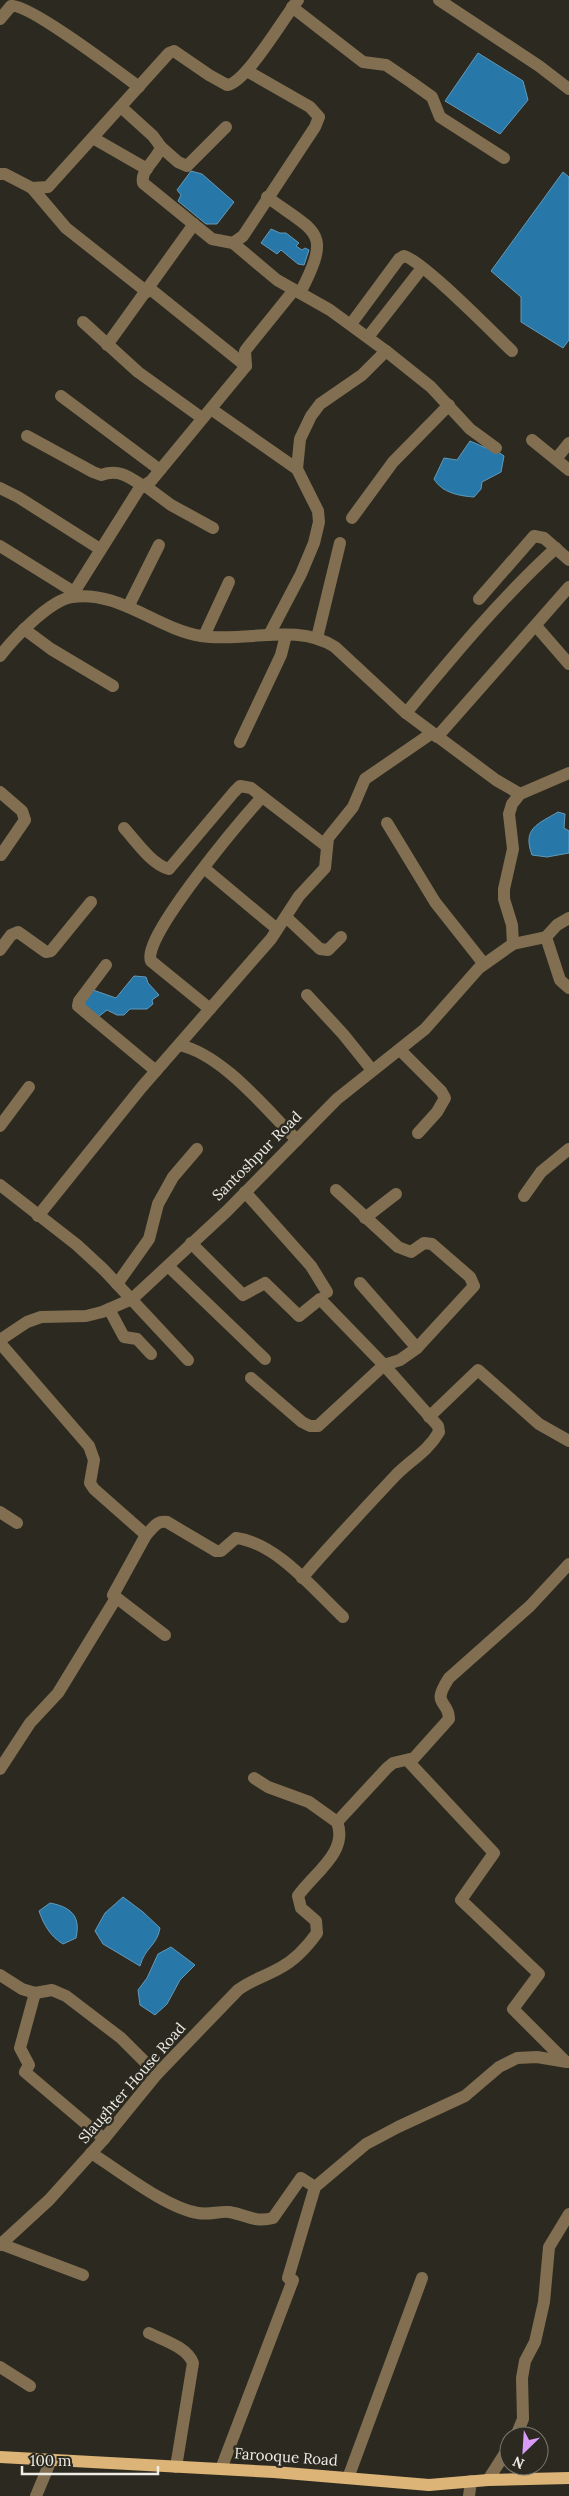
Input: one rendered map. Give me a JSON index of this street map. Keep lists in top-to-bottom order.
{
  "streets": {
    "main road": ["Farooque Road"],
    "street": ["Santoshpur Road", "Slaughter House Road"]
  },
  "scale_bar": "100 m",
  "north": "bottom left"
}
